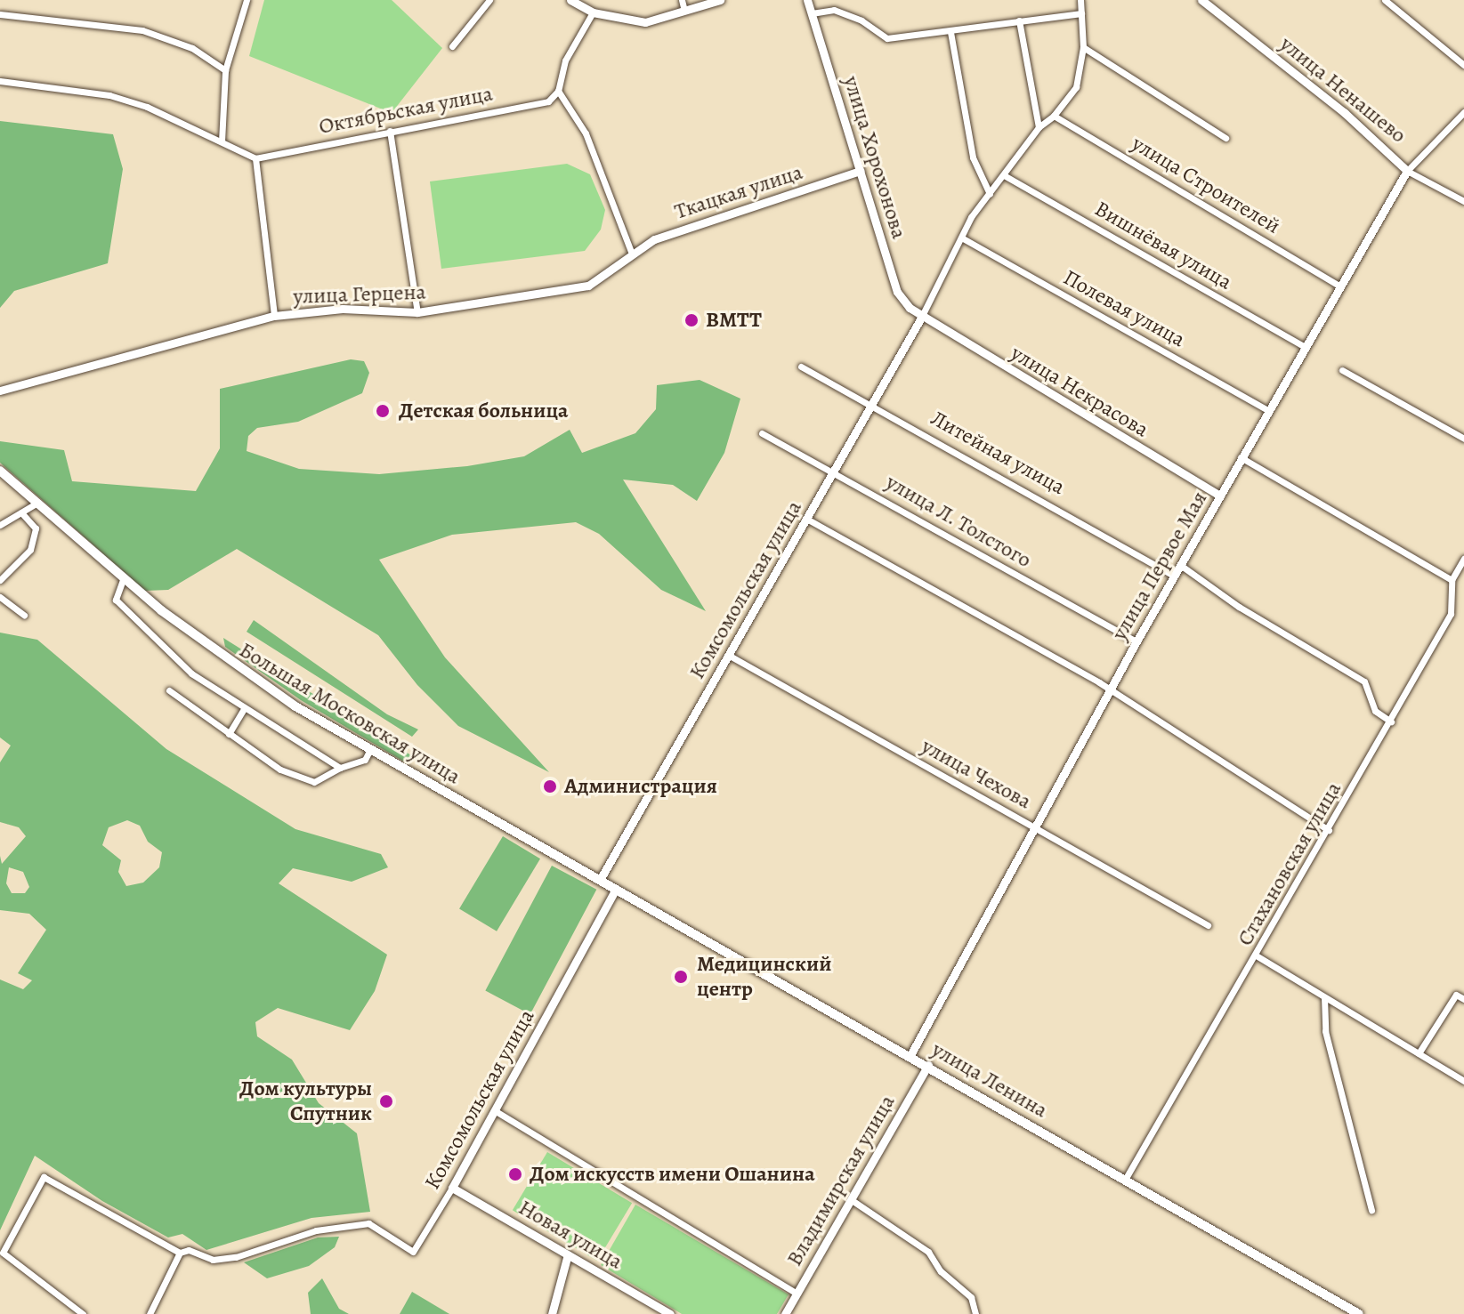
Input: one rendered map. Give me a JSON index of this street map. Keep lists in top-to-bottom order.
{
  "streets": {
    "main road": ["Большая Московская улица", "улица Ленина"],
    "street": [
      "улица Ненашево",
      "Октябрьская улица",
      "улица Хорохонова",
      "улица Строителей",
      "Ткацкая улица",
      "Вишнёвая улица",
      "улица Герцена",
      "Полевая улица",
      "улица Некрасова",
      "Литейная улица",
      "улица Л. Толстого",
      "улица Первое Мая",
      "Комсомольская улица",
      "улица Чехова",
      "Стахановская улица",
      "Владимирская улица",
      "Новая улица"
    ]
  },
  "crossings": [
    ["улица Ненашево", "улица Первое Мая"],
    ["улица Хорохонова", "Ткацкая улица"],
    ["улица Хорохонова", "улица Некрасова"],
    ["улица Хорохонова", "Комсомольская улица"],
    ["улица Строителей", "улица Первое Мая"],
    ["Ткацкая улица", "улица Герцена"],
    ["Вишнёвая улица", "улица Первое Мая"],
    ["Полевая улица", "улица Первое Мая"],
    ["улица Некрасова", "улица Первое Мая"],
    ["улица Некрасова", "Комсомольская улица"],
    ["Литейная улица", "улица Первое Мая"],
    ["Литейная улица", "Комсомольская улица"],
    ["улица Л. Толстого", "улица Первое Мая"],
    ["улица Л. Толстого", "Комсомольская улица"],
    ["улица Первое Мая", "улица Чехова"],
    ["улица Первое Мая", "улица Ленина"],
    ["Комсомольская улица", "Большая Московская улица"],
    ["Комсомольская улица", "улица Чехова"],
    ["Комсомольская улица", "улица Ленина"],
    ["Комсомольская улица", "Новая улица"],
    ["Большая Московская улица", "улица Ленина"],
    ["Стахановская улица", "улица Ленина"],
    ["улица Ленина", "Владимирская улица"]
  ],
  "places": [
    "ВМТТ",
    "Детская больница",
    "Администрация",
    "Медицинский центр",
    "Дом культуры Спутник",
    "Дом искусств имени Ошанина"
  ]
}
